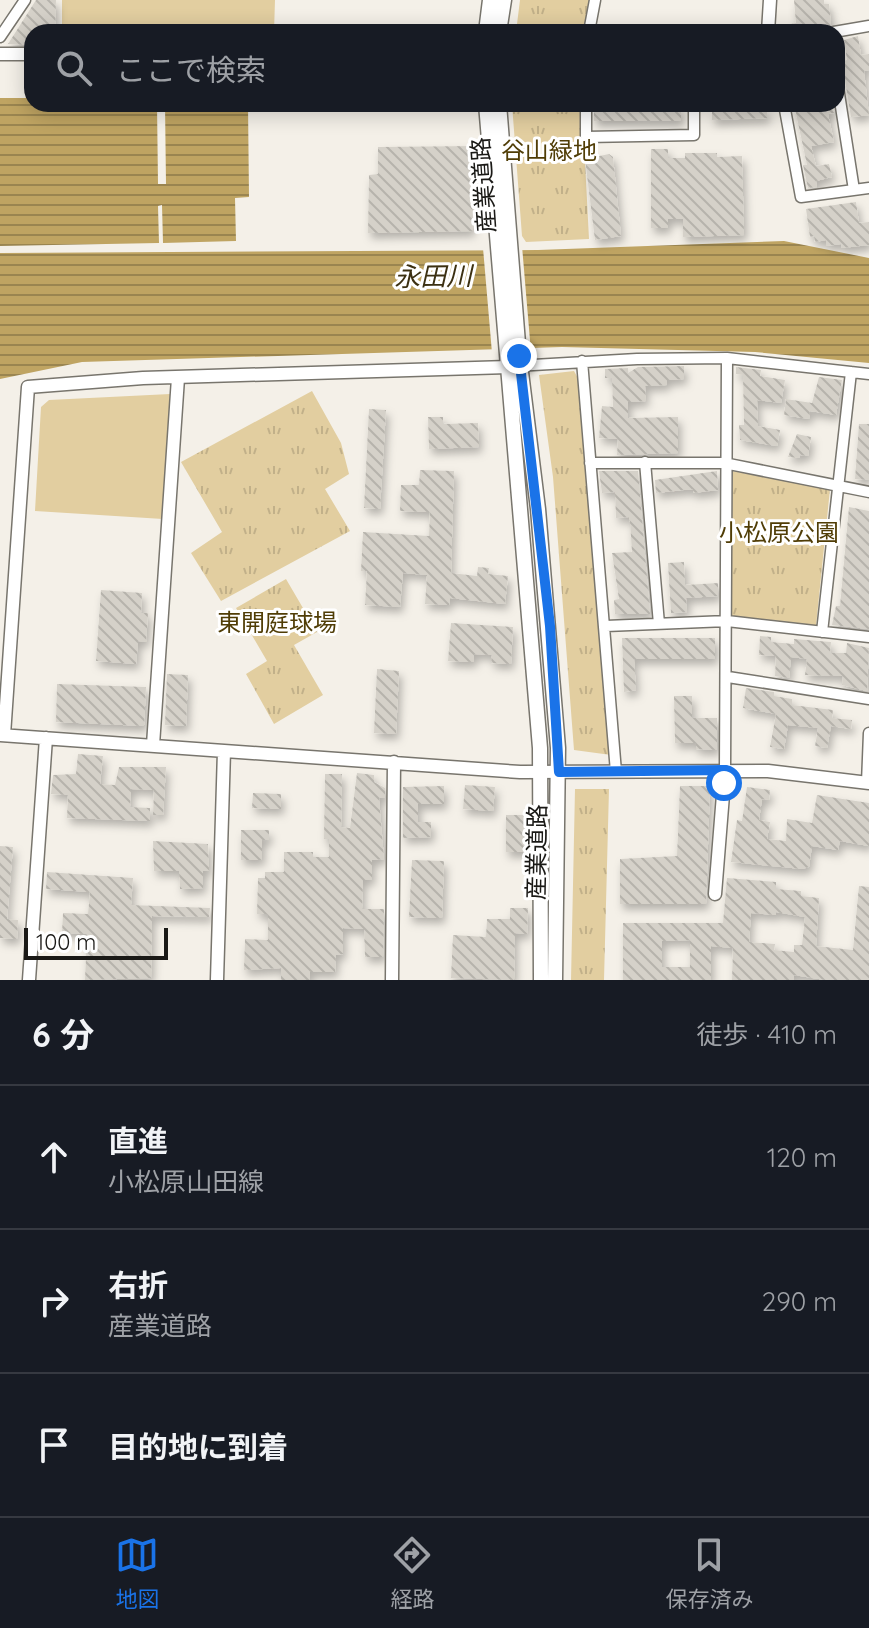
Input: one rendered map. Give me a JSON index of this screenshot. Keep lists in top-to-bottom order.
{
  "streets": {
    "main road": ["産業道路"]
  },
  "water": ["永田川"],
  "parks": ["谷山緑地", "小松原公園", "東開庭球場"],
  "scale_bar": "100 m",
  "page": {
    "search": "ここで検索",
    "scale": "100 m",
    "heading": ["6 分", "徒歩 · 410 m"],
    "list": [
      ["直進", "小松原山田線", "120 m"],
      ["右折", "産業道路", "290 m"],
      "目的地に到着"
    ],
    "nav": ["地図", "経路", "保存済み"]
  }
}
